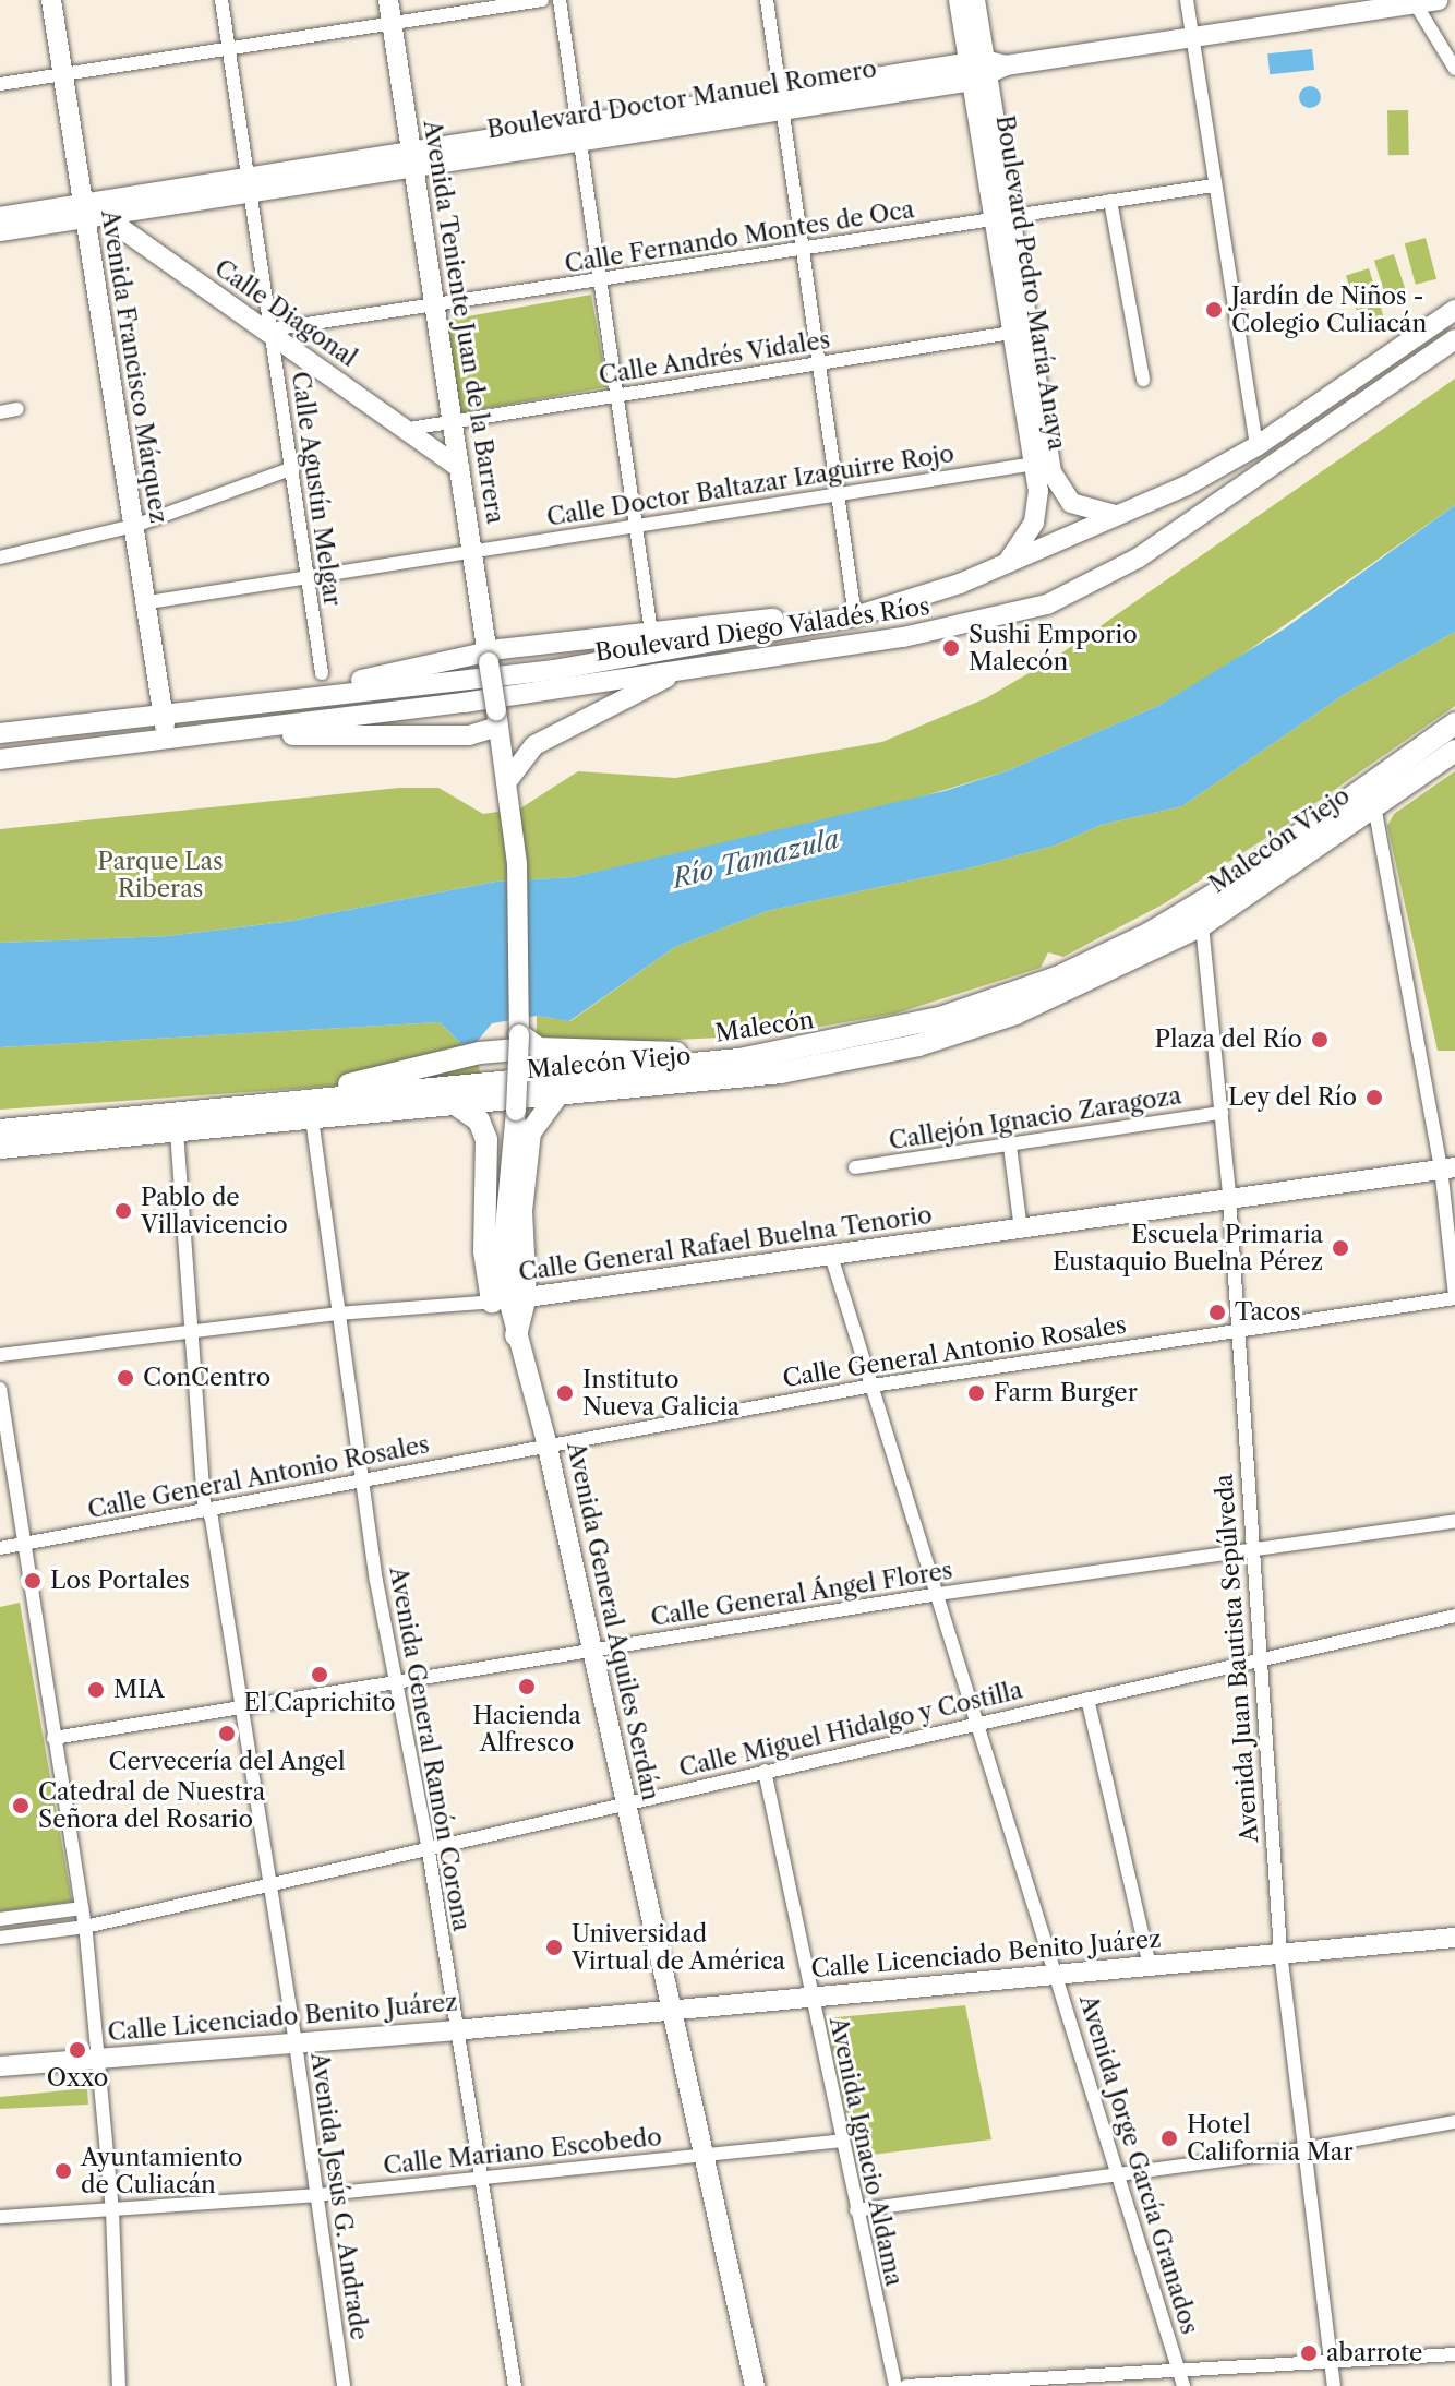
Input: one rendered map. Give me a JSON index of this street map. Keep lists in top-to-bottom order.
{
  "streets": {
    "main road": [
      "Boulevard Doctor Manuel Romero",
      "Boulevard Pedro María Anaya",
      "Calle Diagonal",
      "Avenida Teniente Juan de la Barrera",
      "Avenida Francisco Márquez",
      "Boulevard Diego Valadés Ríos",
      "Malecón Viejo",
      "Malecón",
      "Calle General Rafael Buelna Tenorio",
      "Avenida General Aquiles Serdán",
      "Calle Licenciado Benito Juárez"
    ],
    "street": [
      "Calle Fernando Montes de Oca",
      "Calle Andrés Vidales",
      "Calle Doctor Baltazar Izaguirre Rojo",
      "Calle Agustín Melgar",
      "Callejón Ignacio Zaragoza",
      "Calle General Antonio Rosales",
      "Calle General Ángel Flores",
      "Avenida Juan Bautista Sepúlveda",
      "Calle Miguel Hidalgo y Costilla",
      "Avenida General Ramón Corona",
      "Calle Mariano Escobedo",
      "Avenida Ignacio Aldama",
      "Avenida Jorge García Granados",
      "Avenida Jesús G. Andrade"
    ]
  },
  "crossings": [
    ["Boulevard Doctor Manuel Romero", "Boulevard Pedro María Anaya"],
    ["Boulevard Doctor Manuel Romero", "Calle Diagonal"],
    ["Boulevard Doctor Manuel Romero", "Avenida Teniente Juan de la Barrera"],
    ["Boulevard Doctor Manuel Romero", "Avenida Francisco Márquez"],
    ["Boulevard Doctor Manuel Romero", "Calle Agustín Melgar"],
    ["Calle Fernando Montes de Oca", "Boulevard Pedro María Anaya"],
    ["Calle Fernando Montes de Oca", "Calle Diagonal"],
    ["Calle Fernando Montes de Oca", "Avenida Teniente Juan de la Barrera"],
    ["Calle Fernando Montes de Oca", "Calle Agustín Melgar"],
    ["Boulevard Pedro María Anaya", "Calle Andrés Vidales"],
    ["Boulevard Pedro María Anaya", "Calle Doctor Baltazar Izaguirre Rojo"],
    ["Boulevard Pedro María Anaya", "Boulevard Diego Valadés Ríos"],
    ["Calle Diagonal", "Avenida Teniente Juan de la Barrera"],
    ["Calle Diagonal", "Calle Andrés Vidales"],
    ["Calle Diagonal", "Calle Agustín Melgar"],
    ["Avenida Teniente Juan de la Barrera", "Calle Andrés Vidales"],
    ["Avenida Teniente Juan de la Barrera", "Calle Doctor Baltazar Izaguirre Rojo"],
    ["Avenida Francisco Márquez", "Calle Doctor Baltazar Izaguirre Rojo"],
    ["Avenida Francisco Márquez", "Boulevard Diego Valadés Ríos"],
    ["Calle Doctor Baltazar Izaguirre Rojo", "Calle Agustín Melgar"],
    ["Malecón Viejo", "Malecón"],
    ["Malecón Viejo", "Avenida Juan Bautista Sepúlveda"],
    ["Malecón Viejo", "Avenida General Ramón Corona"],
    ["Malecón Viejo", "Avenida Jesús G. Andrade"],
    ["Callejón Ignacio Zaragoza", "Avenida Juan Bautista Sepúlveda"],
    ["Calle General Rafael Buelna Tenorio", "Avenida Juan Bautista Sepúlveda"],
    ["Calle General Rafael Buelna Tenorio", "Avenida General Ramón Corona"],
    ["Calle General Rafael Buelna Tenorio", "Avenida Jorge García Granados"],
    ["Calle General Rafael Buelna Tenorio", "Avenida Jesús G. Andrade"],
    ["Calle General Antonio Rosales", "Avenida General Aquiles Serdán"],
    ["Calle General Antonio Rosales", "Avenida Juan Bautista Sepúlveda"],
    ["Calle General Antonio Rosales", "Avenida General Ramón Corona"],
    ["Calle General Antonio Rosales", "Avenida Jorge García Granados"],
    ["Calle General Antonio Rosales", "Avenida Jesús G. Andrade"],
    ["Calle General Ángel Flores", "Avenida General Aquiles Serdán"],
    ["Calle General Ángel Flores", "Avenida Juan Bautista Sepúlveda"],
    ["Calle General Ángel Flores", "Avenida General Ramón Corona"],
    ["Calle General Ángel Flores", "Avenida Jorge García Granados"],
    ["Calle General Ángel Flores", "Avenida Jesús G. Andrade"],
    ["Avenida General Aquiles Serdán", "Calle Miguel Hidalgo y Costilla"],
    ["Avenida General Aquiles Serdán", "Calle Licenciado Benito Juárez"],
    ["Avenida General Aquiles Serdán", "Calle Mariano Escobedo"],
    ["Avenida Juan Bautista Sepúlveda", "Calle Miguel Hidalgo y Costilla"],
    ["Avenida Juan Bautista Sepúlveda", "Calle Licenciado Benito Juárez"],
    ["Calle Miguel Hidalgo y Costilla", "Avenida General Ramón Corona"],
    ["Calle Miguel Hidalgo y Costilla", "Avenida Ignacio Aldama"],
    ["Calle Miguel Hidalgo y Costilla", "Avenida Jorge García Granados"],
    ["Calle Miguel Hidalgo y Costilla", "Avenida Jesús G. Andrade"],
    ["Avenida General Ramón Corona", "Calle Licenciado Benito Juárez"],
    ["Avenida General Ramón Corona", "Calle Mariano Escobedo"],
    ["Calle Licenciado Benito Juárez", "Avenida Ignacio Aldama"],
    ["Calle Licenciado Benito Juárez", "Avenida Jorge García Granados"],
    ["Calle Licenciado Benito Juárez", "Avenida Jesús G. Andrade"],
    ["Calle Mariano Escobedo", "Avenida Ignacio Aldama"],
    ["Calle Mariano Escobedo", "Avenida Jesús G. Andrade"]
  ],
  "water": ["Río Tamazula"],
  "parks": ["Parque Las Riberas"],
  "places": [
    "Jardín de Niños - Colegio Culiacán",
    "Sushi Emporio Malecón",
    "Plaza del Río",
    "Ley del Río",
    "Pablo de Villavicencio",
    "Escuela Primaria Eustaquio Buelna Pérez",
    "Tacos",
    "ConCentro",
    "Instituto Nueva Galicia",
    "Farm Burger",
    "Los Portales",
    "El Caprichito",
    "Hacienda Alfresco",
    "MIA",
    "Cervecería del Angel",
    "Catedral de Nuestra Señora del Rosario",
    "Universidad Virtual de América",
    "Oxxo",
    "Hotel California Mar",
    "Ayuntamiento de Culiacán",
    "abarrote"
  ]
}
